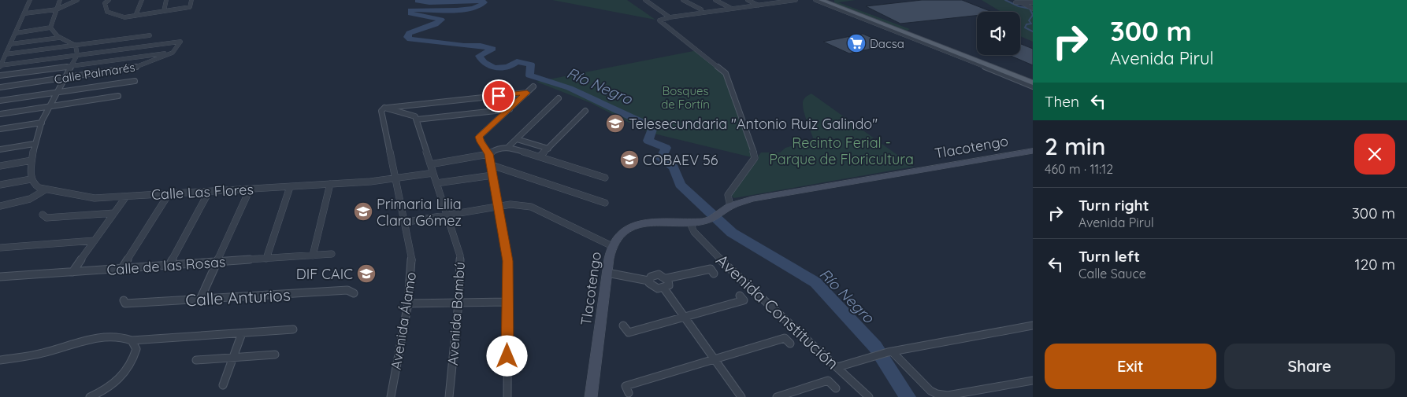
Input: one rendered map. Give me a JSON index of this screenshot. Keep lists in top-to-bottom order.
{
  "streets": {
    "street": [
      "Calle Palmarés",
      "Tlacotengo",
      "Calle Las Flores",
      "Calle de las Rosas",
      "Calle Anturios",
      "Avenida Constitución",
      "Avenida Bambú",
      "Avenida Álamo"
    ]
  },
  "crossings": [
    ["Tlacotengo", "Avenida Constitución"],
    ["Calle Las Flores", "Avenida Bambú"],
    ["Calle Las Flores", "Avenida Álamo"]
  ],
  "water": ["Río Negro"],
  "parks": ["Bosques de Fortín", "Recinto Ferial - Parque de Floricultura"],
  "places": {
    "supermarket": ["Dacsa"],
    "school or university": [
      "Telesecundaria \"Antonio Ruiz Galindo\"",
      "COBAEV 56",
      "Primaria Lilia Clara Gómez",
      "DIF CAIC"
    ]
  },
  "page": {
    "turn": ["300 m", "Avenida Pirul"],
    "then": "Then",
    "heading": ["2 min", "460 m · 11:12"],
    "list": [
      {
        "name": "Turn right",
        "note": "Avenida Pirul",
        "value": "300 m"
      },
      {
        "name": "Turn left",
        "note": "Calle Sauce",
        "value": "120 m"
      }
    ],
    "buttons": ["Exit", "Share"]
  }
}
